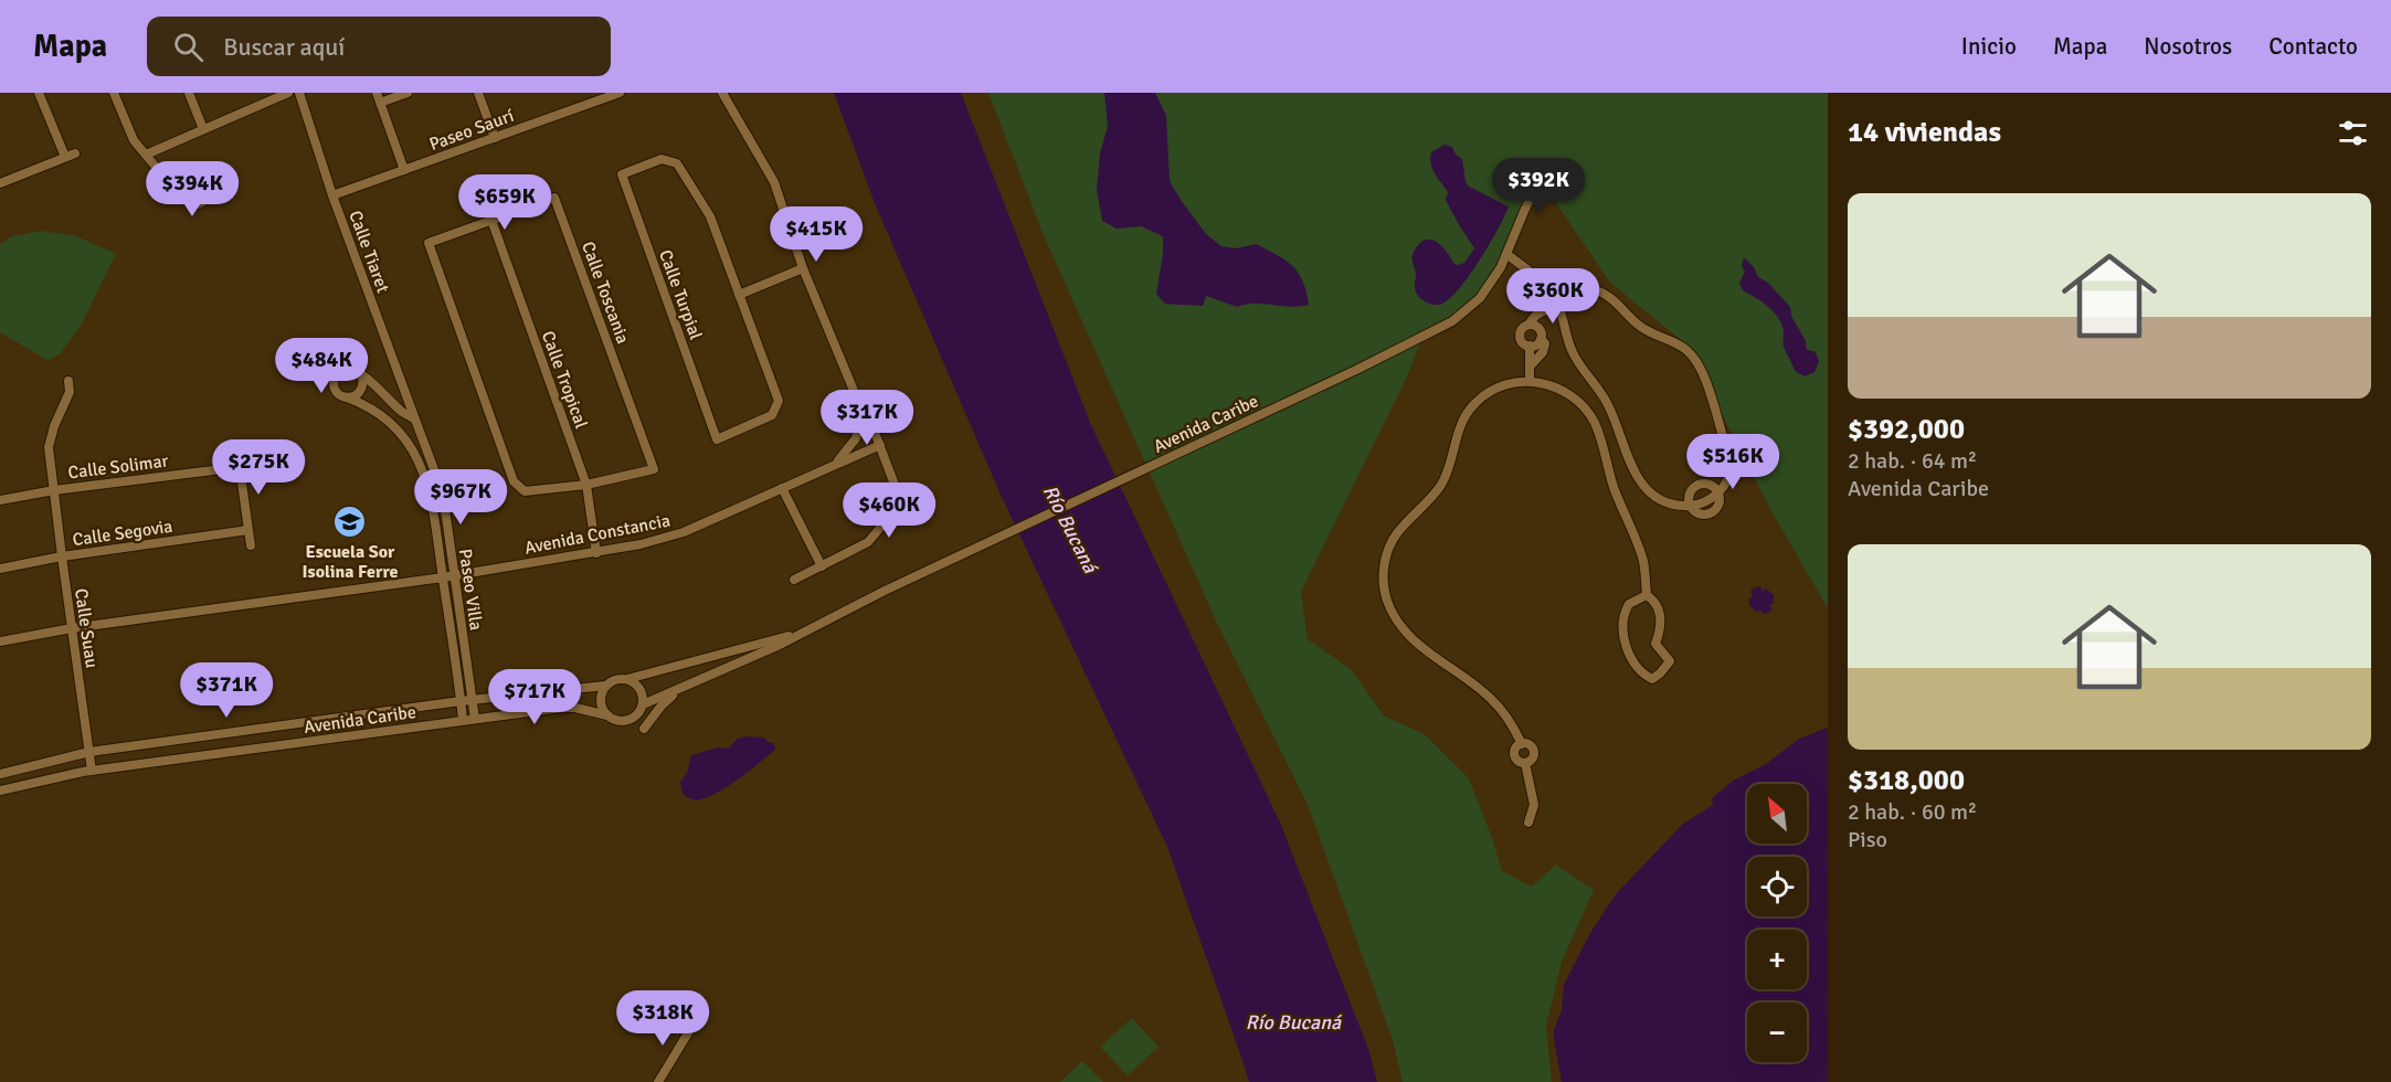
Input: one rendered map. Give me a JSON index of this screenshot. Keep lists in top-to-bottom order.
{
  "streets": {
    "street": [
      "Paseo Saurí",
      "Calle Tiaret",
      "Calle Toscania",
      "Calle Turpial",
      "Calle Tropical",
      "Avenida Caribe",
      "Calle Solimar",
      "Calle Segovia",
      "Avenida Constancia",
      "Paseo Villa",
      "Calle Suau"
    ]
  },
  "crossings": [
    ["Paseo Saurí", "Calle Tiaret"],
    ["Calle Tiaret", "Paseo Villa"],
    ["Calle Toscania", "Calle Tropical"],
    ["Calle Tropical", "Avenida Constancia"],
    ["Avenida Caribe", "Paseo Villa"],
    ["Avenida Caribe", "Calle Suau"],
    ["Calle Solimar", "Calle Suau"],
    ["Calle Segovia", "Calle Suau"],
    ["Avenida Constancia", "Paseo Villa"],
    ["Avenida Constancia", "Calle Suau"]
  ],
  "water": ["Río Bucaná"],
  "places": {
    "school or university": ["Escuela Sor Isolina Ferre"]
  },
  "north": "top left",
  "page": {
    "header": "Mapa",
    "search": "Buscar aquí",
    "nav": [
      "Inicio",
      "Mapa",
      "Nosotros",
      "Contacto"
    ],
    "heading": "14 viviendas",
    "price": [
      "$392K",
      "$394K",
      "$659K",
      "$415K",
      "$360K",
      "$484K",
      "$317K",
      "$516K",
      "$275K",
      "$967K",
      "$460K",
      "$371K",
      "$717K",
      "$318K"
    ],
    "list": [
      {
        "name": "$392,000",
        "note": "2 hab. · 64 m² · Avenida Caribe"
      },
      {
        "name": "$318,000",
        "note": "2 hab. · 60 m² · Piso"
      }
    ],
    "map_buttons": ["+", "−"]
  }
}
